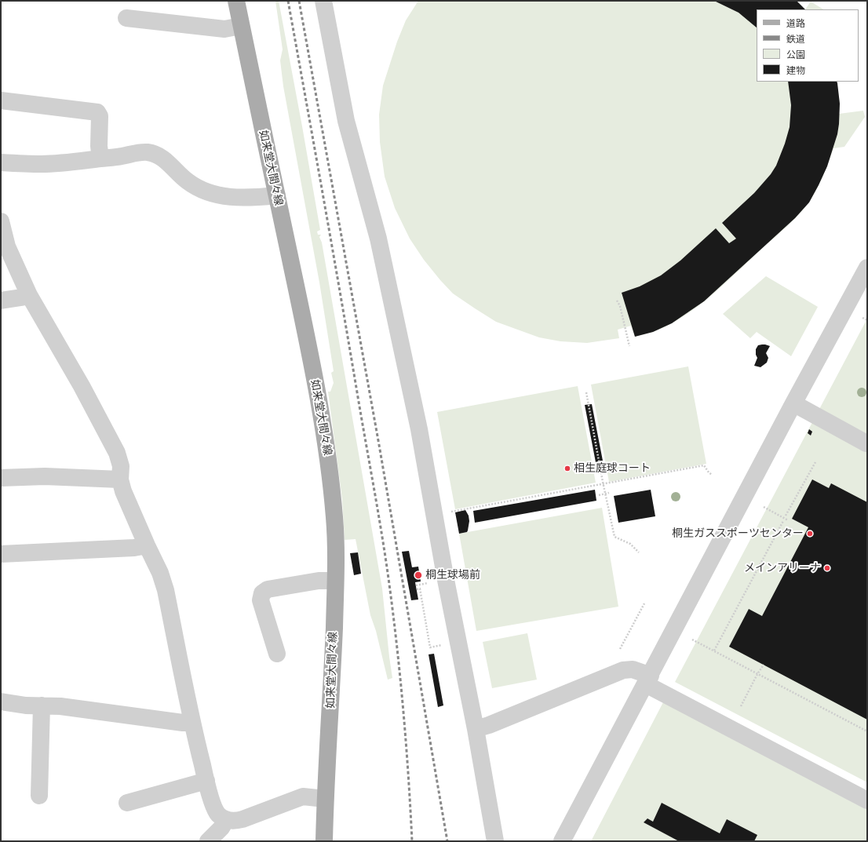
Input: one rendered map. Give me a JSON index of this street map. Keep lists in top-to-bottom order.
{
  "streets": {
    "main road": ["如来堂大間々線"]
  },
  "places": [
    "相生庭球コート",
    "桐生ガススポーツセンター",
    "メインアリーナ",
    "桐生球場前"
  ],
  "legend": [
    "道路",
    "鉄道",
    "公園",
    "建物"
  ]
}
